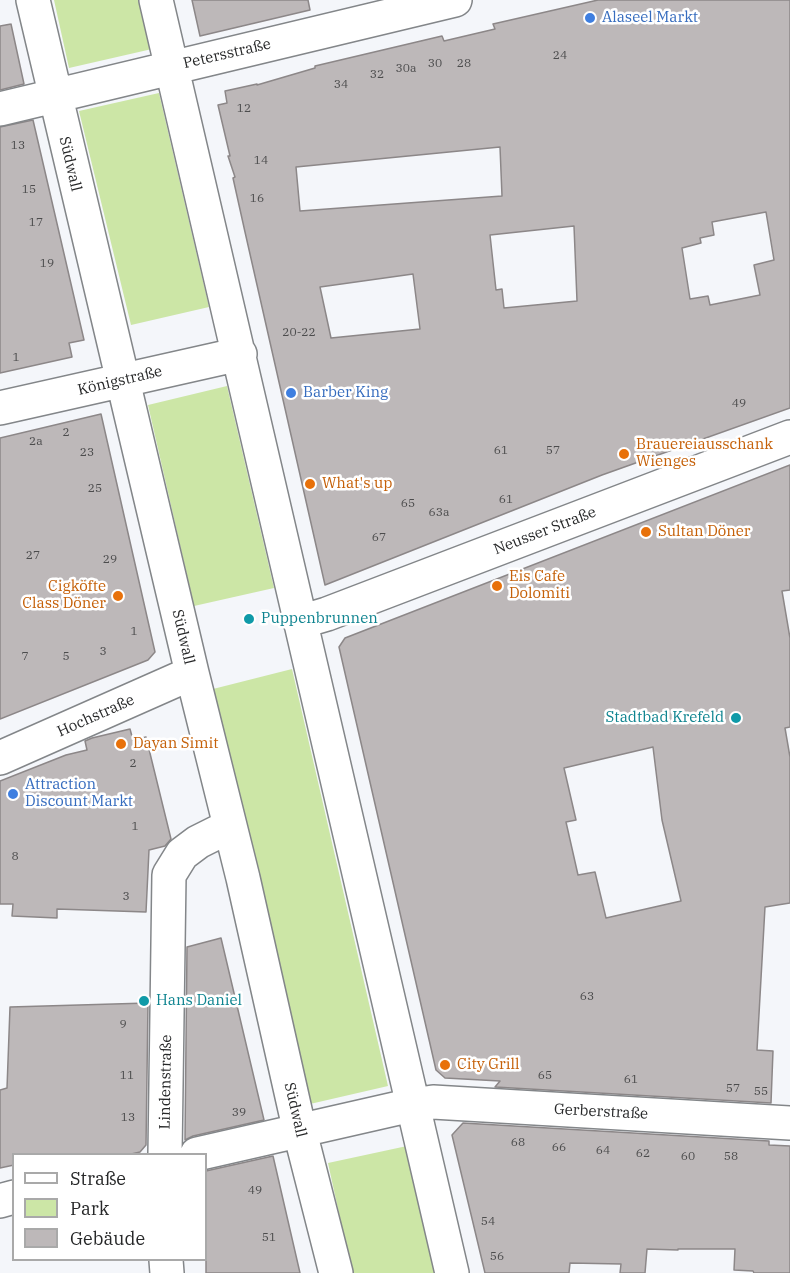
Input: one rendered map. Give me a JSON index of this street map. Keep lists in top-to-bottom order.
{
  "streets": {
    "street": [
      "Petersstraße",
      "Südwall",
      "Königstraße",
      "Neusser Straße",
      "Hochstraße",
      "Lindenstraße",
      "Gerberstraße"
    ]
  },
  "crossings": [
    ["Petersstraße", "Südwall"],
    ["Südwall", "Königstraße"],
    ["Südwall", "Hochstraße"],
    ["Südwall", "Lindenstraße"],
    ["Südwall", "Gerberstraße"]
  ],
  "places": [
    "Alaseel Markt",
    "Barber King",
    "Brauereiausschank Wienges",
    "What's up",
    "Sultan Döner",
    "Eis Cafe Dolomiti",
    "Cigköfte Class Döner",
    "Puppenbrunnen",
    "Stadtbad Krefeld",
    "Dayan Simit",
    "Attraction Discount Markt",
    "Hans Daniel",
    "City Grill"
  ],
  "house_numbers": [
    "24",
    "30",
    "28",
    "30a",
    "32",
    "34",
    "12",
    "13",
    "14",
    "15",
    "16",
    "17",
    "19",
    "20-22",
    "1",
    "49",
    "2",
    "2a",
    "61",
    "57",
    "23",
    "25",
    "61",
    "65",
    "63a",
    "67",
    "27",
    "29",
    "1",
    "3",
    "7",
    "5",
    "2",
    "1",
    "8",
    "3",
    "63",
    "9",
    "11",
    "65",
    "61",
    "57",
    "55",
    "39",
    "13",
    "68",
    "66",
    "64",
    "62",
    "60",
    "58",
    "49",
    "54",
    "51",
    "56"
  ],
  "legend": ["Straße", "Park", "Gebäude"]
}
